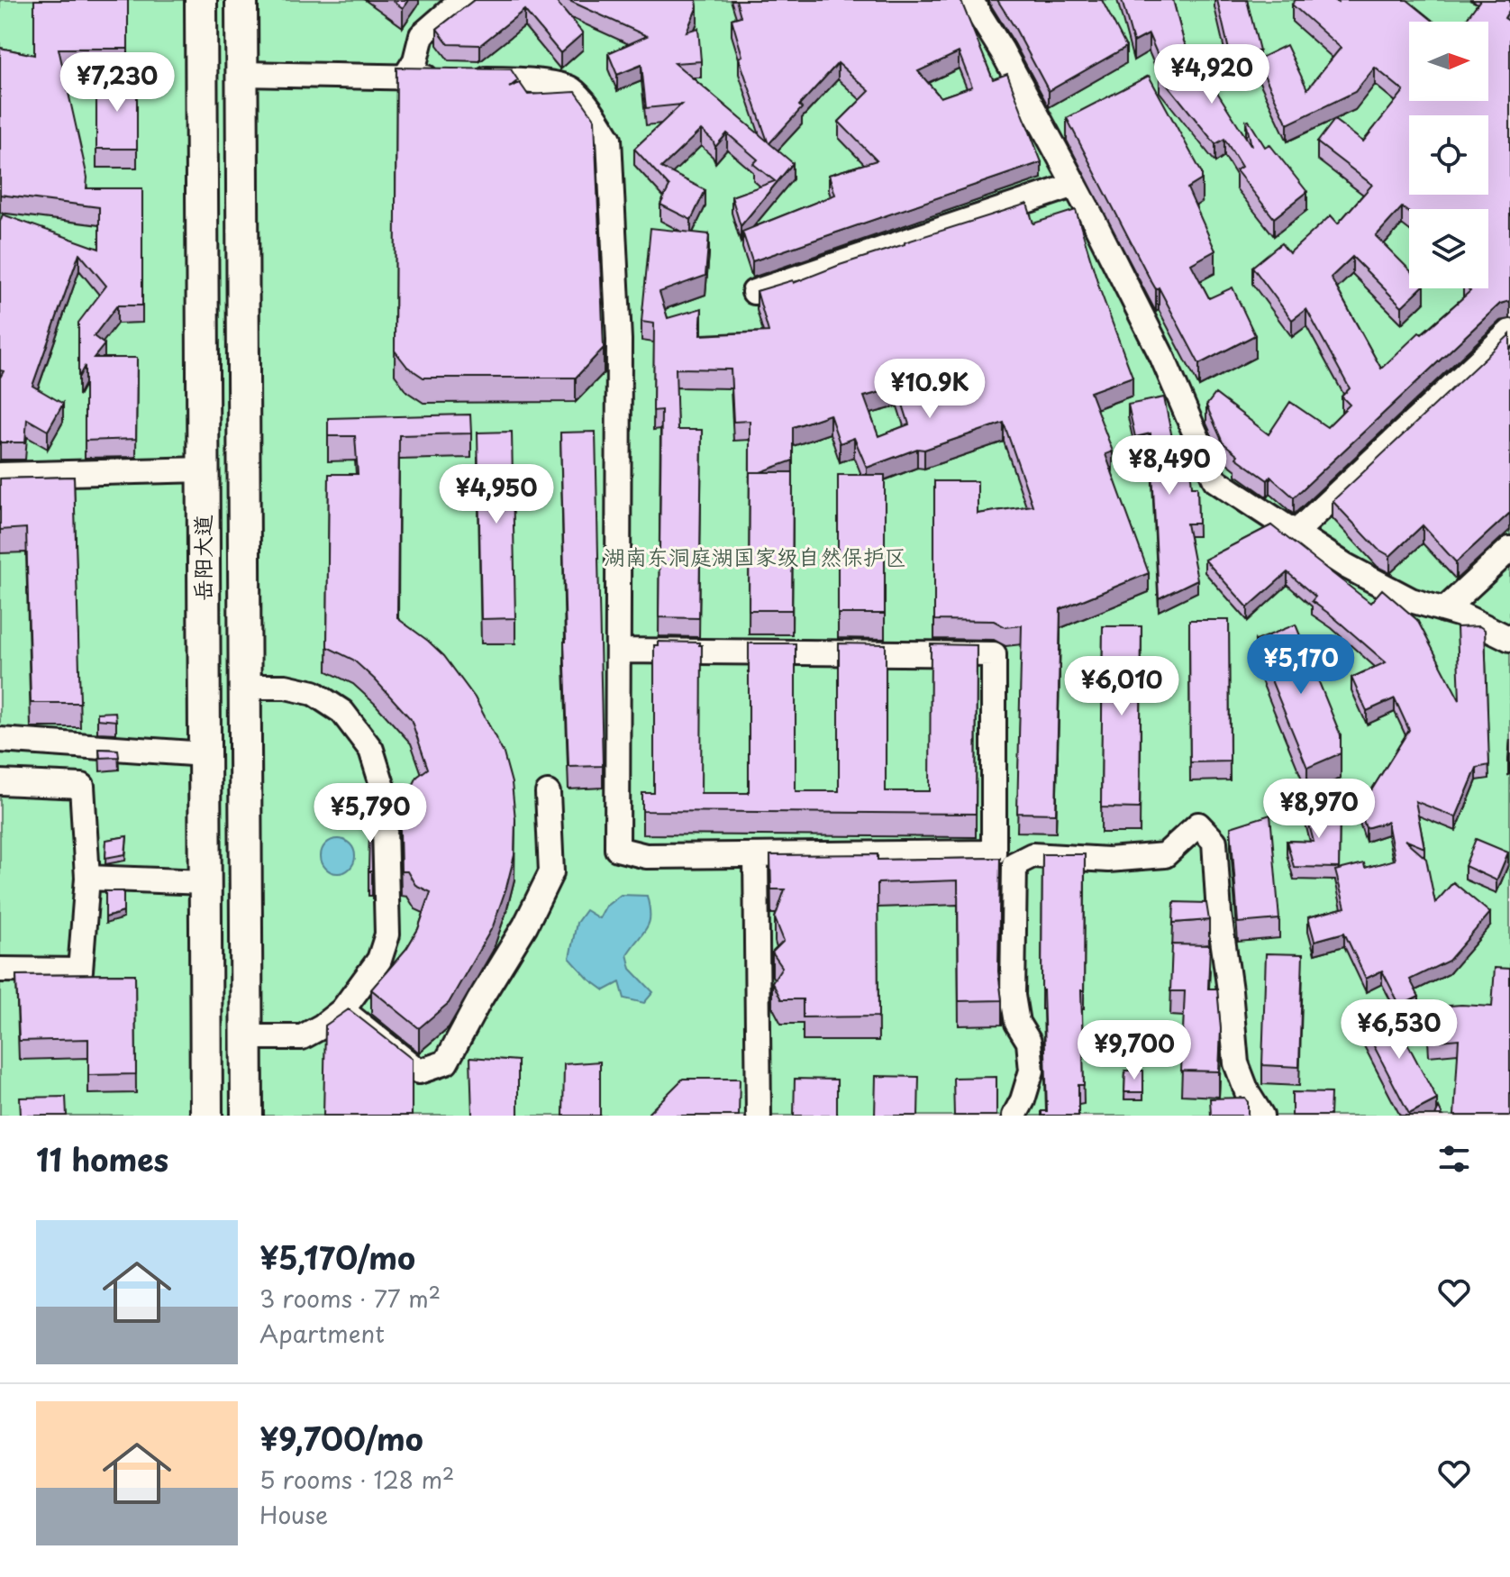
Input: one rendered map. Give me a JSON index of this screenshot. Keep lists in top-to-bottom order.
{
  "streets": {
    "main road": ["岳阳大道"]
  },
  "parks": ["湖南东洞庭湖国家级自然保护区"],
  "north": "right",
  "page": {
    "price": [
      "¥4,920",
      "¥7,230",
      "¥10.9K",
      "¥8,490",
      "¥4,950",
      "¥5,170",
      "¥6,010",
      "¥8,970",
      "¥5,790",
      "¥6,530",
      "¥9,700"
    ],
    "heading": "11 homes",
    "list": [
      {
        "name": "¥5,170/mo",
        "note": "3 rooms · 77 m² · Apartment"
      },
      {
        "name": "¥9,700/mo",
        "note": "5 rooms · 128 m² · House"
      }
    ]
  }
}
